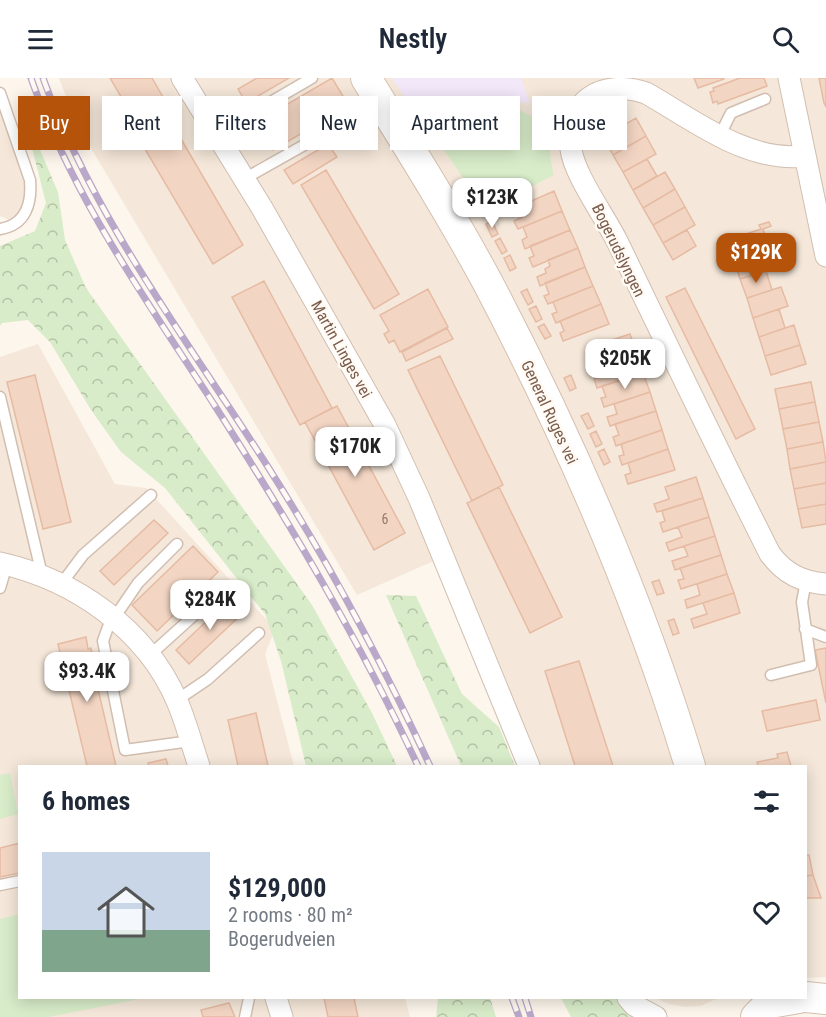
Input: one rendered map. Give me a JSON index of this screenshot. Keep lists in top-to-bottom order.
{
  "streets": {
    "main road": ["General Ruges vei"],
    "street": ["Bogerudslyngen", "Martin Linges vei"]
  },
  "house_numbers": ["6"],
  "page": {
    "header": "Nestly",
    "chip": [
      "Buy",
      "Rent",
      "Filters",
      "New",
      "Apartment",
      "House"
    ],
    "price": [
      "$123K",
      "$129K",
      "$205K",
      "$170K",
      "$284K",
      "$93.4K"
    ],
    "heading": "6 homes",
    "list": [
      {
        "name": "$129,000",
        "note": "2 rooms · 80 m² · Bogerudveien"
      }
    ]
  }
}
